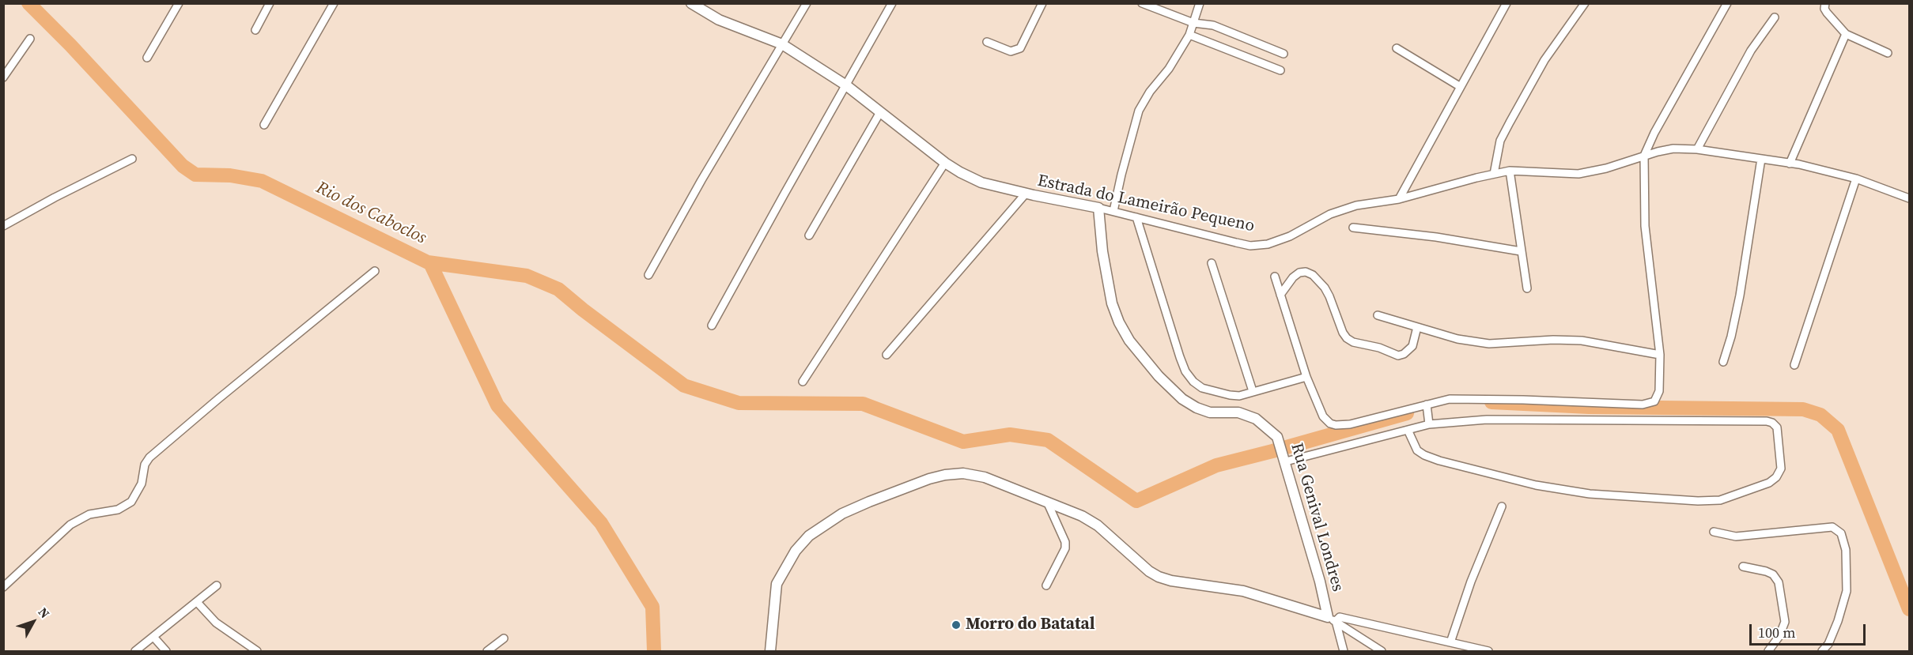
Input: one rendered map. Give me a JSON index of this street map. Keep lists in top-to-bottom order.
{
  "streets": {
    "street": ["Estrada do Lameirão Pequeno", "Rua Genival Londres"]
  },
  "crossings": [
    ["Estrada do Lameirão Pequeno", "Rua Genival Londres"]
  ],
  "water": ["Rio dos Caboclos"],
  "places": ["Morro do Batatal"],
  "scale_bar": "100 m",
  "north": "top right"
}
